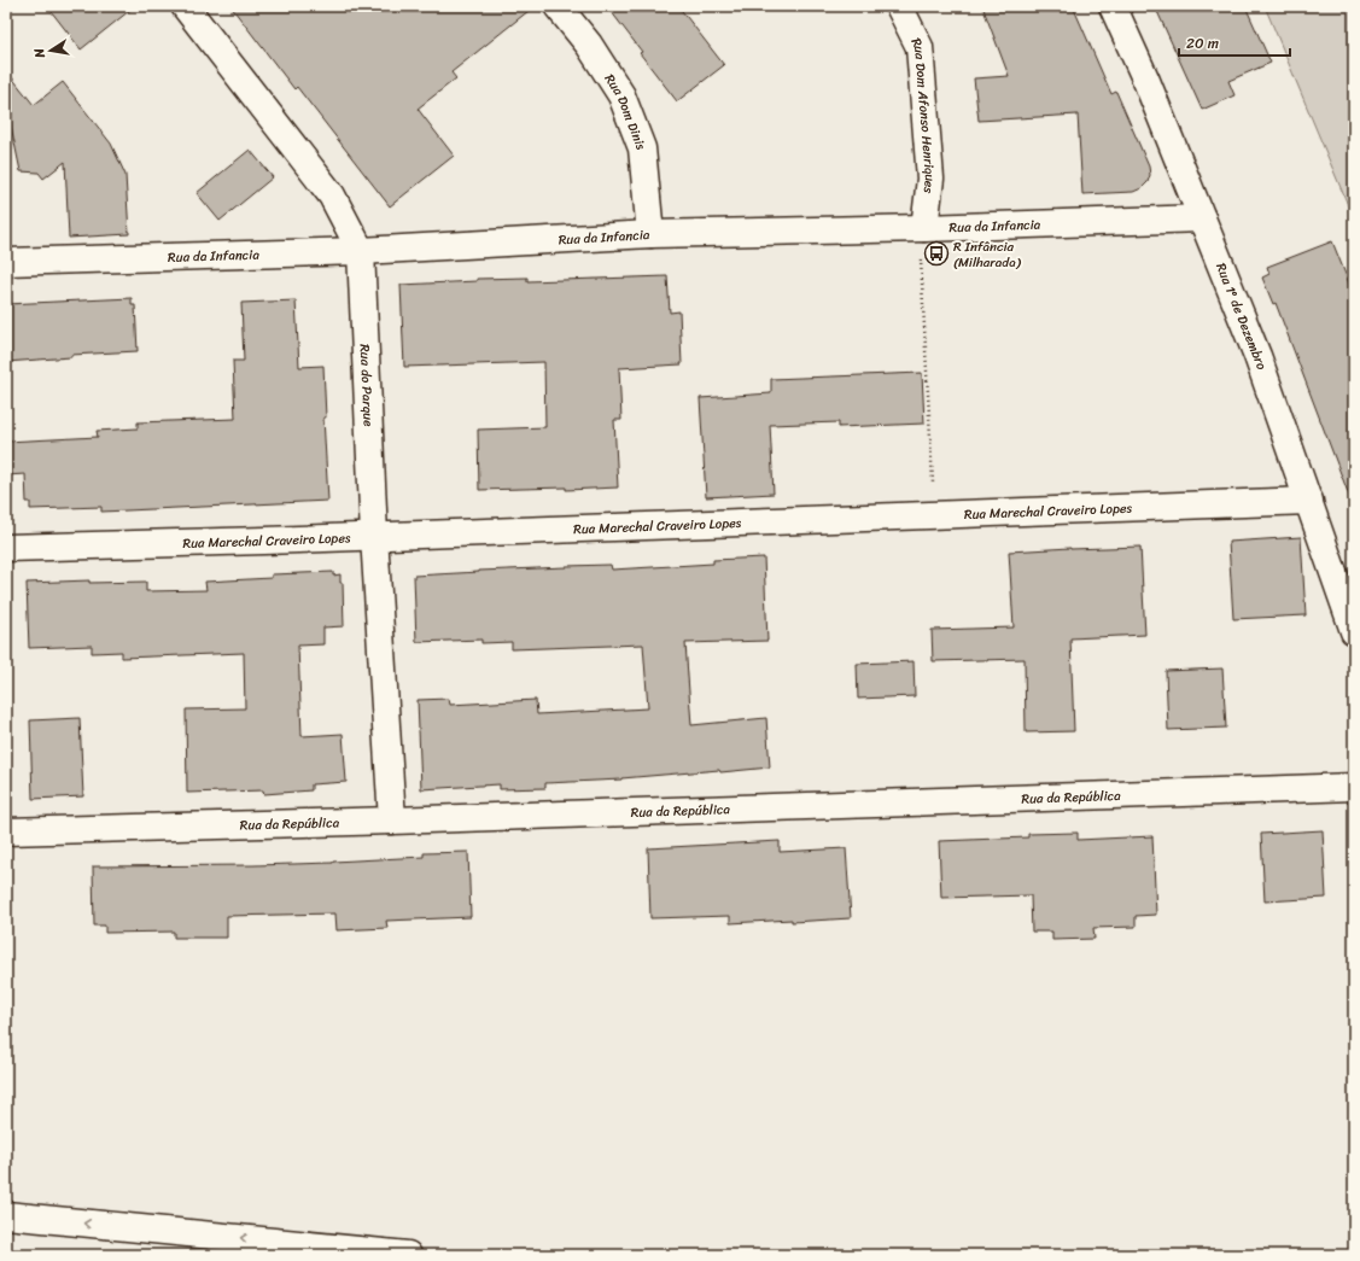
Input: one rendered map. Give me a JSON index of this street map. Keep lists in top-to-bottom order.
{
  "streets": {
    "main road": [
      "Rua Dom Dinis",
      "Rua Dom Afonso Henriques",
      "Rua da Infancia",
      "Rua 1º de Dezembro",
      "Rua do Parque",
      "Rua Marechal Craveiro Lopes",
      "Rua da República"
    ]
  },
  "crossings": [
    ["Rua Dom Dinis", "Rua da Infancia"],
    ["Rua Dom Afonso Henriques", "Rua da Infancia"],
    ["Rua da Infancia", "Rua 1º de Dezembro"],
    ["Rua da Infancia", "Rua do Parque"],
    ["Rua 1º de Dezembro", "Rua Marechal Craveiro Lopes"],
    ["Rua do Parque", "Rua Marechal Craveiro Lopes"],
    ["Rua do Parque", "Rua da República"]
  ],
  "places": {
    "bus stop": ["R Infância (Milharada)"]
  },
  "scale_bar": "20 m",
  "north": "left"
}
